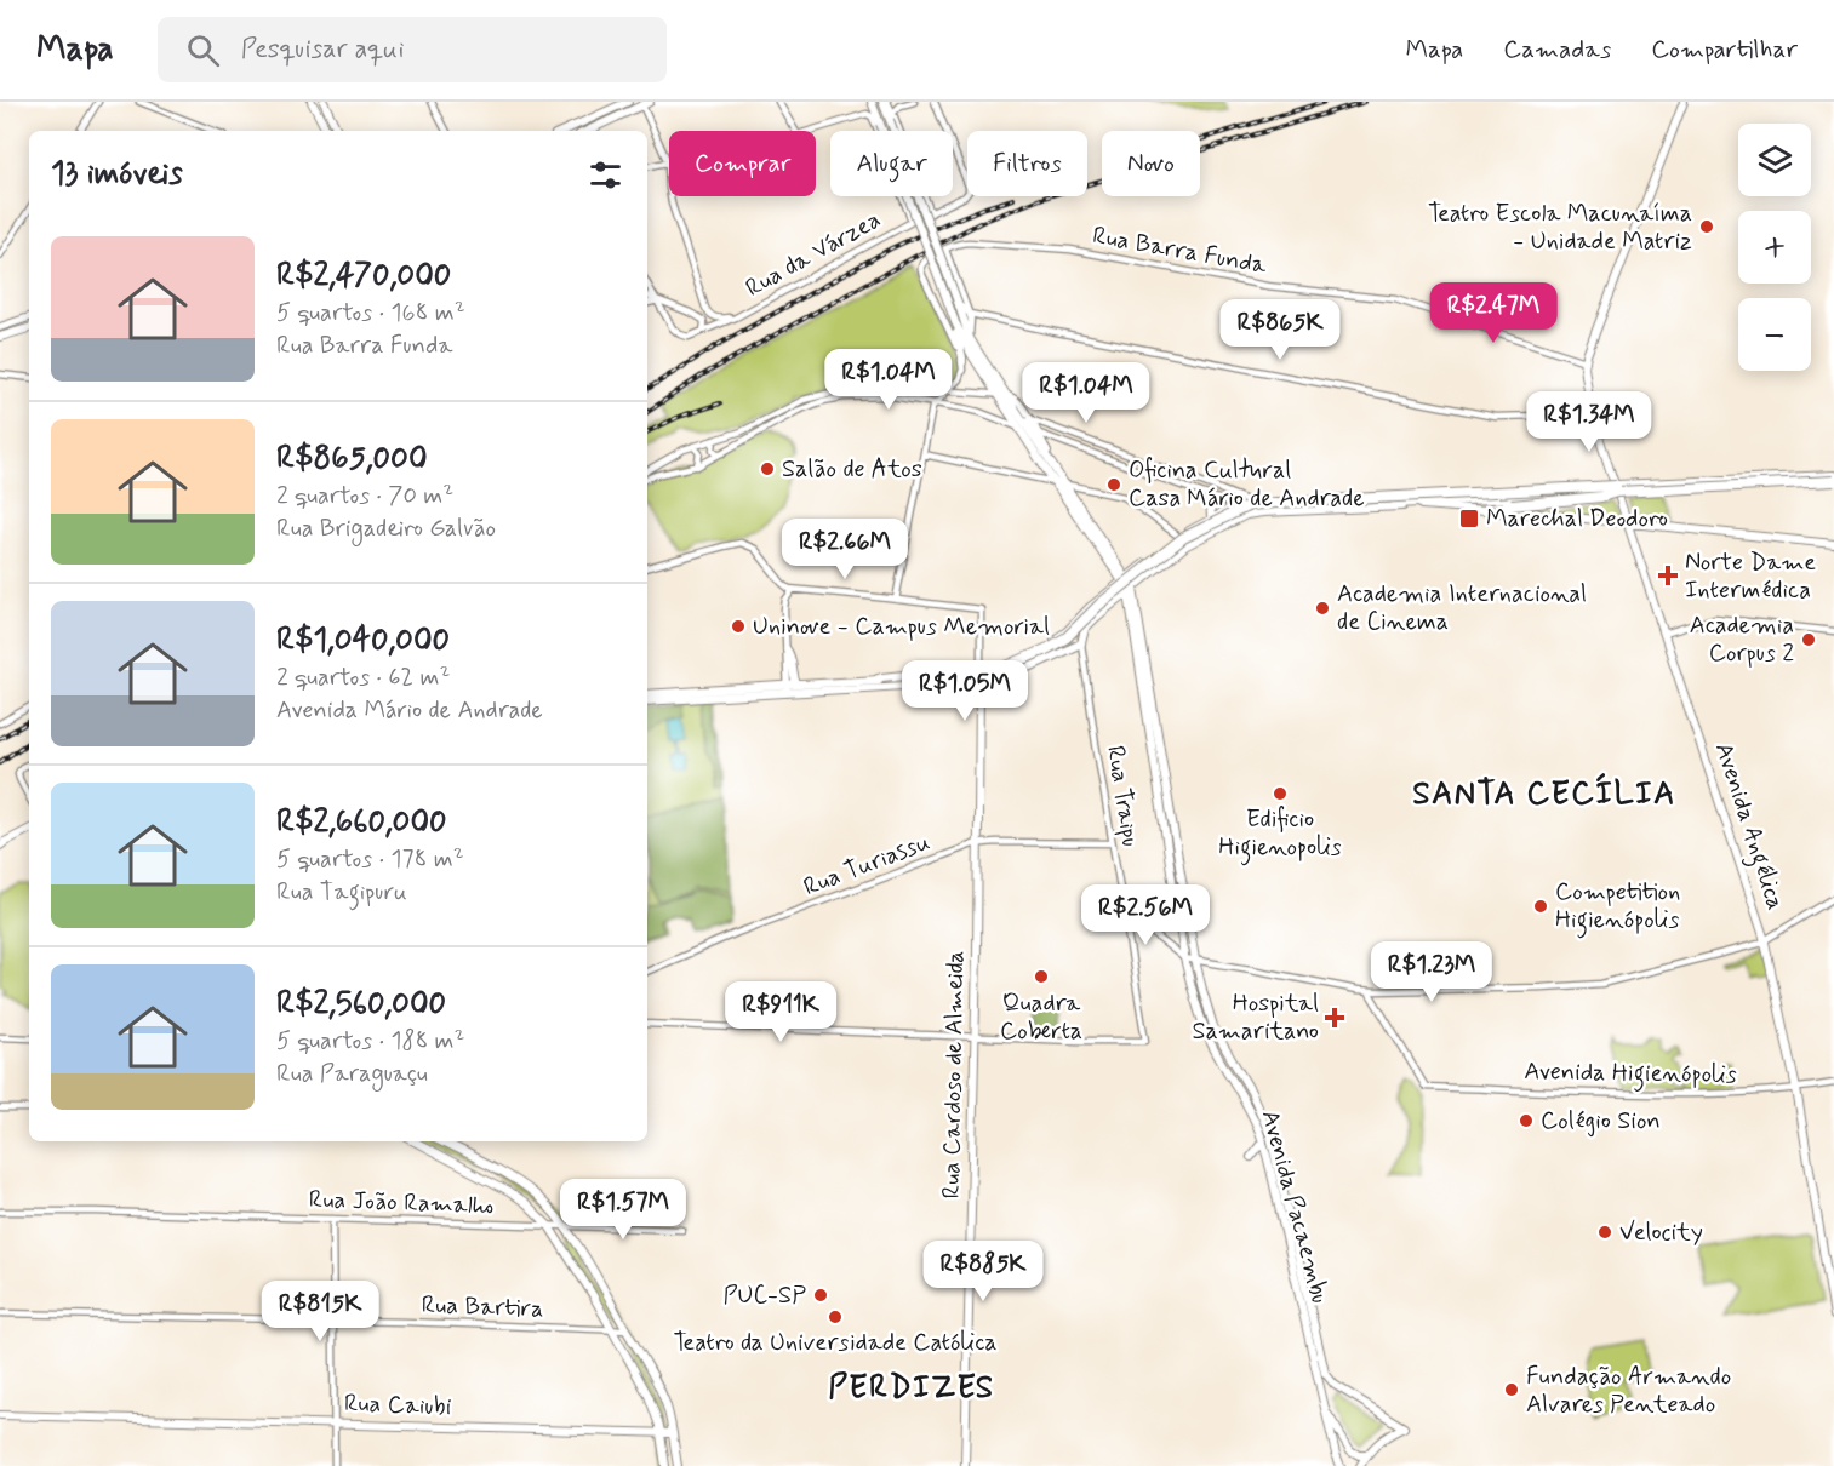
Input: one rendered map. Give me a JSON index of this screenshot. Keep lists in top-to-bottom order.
{
  "streets": {
    "main road": [
      "Avenida Angélica",
      "Rua Cardoso de Almeida",
      "Avenida Pacaembu",
      "Rua Caiubi"
    ],
    "street": [
      "Rua Barra Funda",
      "Rua da Várzea",
      "Rua Traipu",
      "Rua Turiassu",
      "Avenida Higienópolis",
      "Rua João Ramalho",
      "Rua Bartira"
    ]
  },
  "crossings": [
    ["Rua Barra Funda", "Avenida Angélica"],
    ["Rua Traipu", "Rua Turiassu"],
    ["Rua Traipu", "Rua Cardoso de Almeida"],
    ["Avenida Angélica", "Avenida Higienópolis"],
    ["Rua Turiassu", "Rua Cardoso de Almeida"]
  ],
  "districts": ["SANTA CECÍLIA", "PERDIZES"],
  "places": {
    "other": [
      "Teatro Escola Macunaíma - Unidade Matriz",
      "Salão de Atos",
      "Oficina Cultural Casa Mário de Andrade",
      "Academia Internacional de Cinema",
      "Uninove - Campus Memorial",
      "Academia Corpus 2",
      "Edificio Higienopolis",
      "Competition Higienópolis",
      "Quadra Coberta",
      "Colégio Sion",
      "Velocity",
      "PUC-SP",
      "Teatro da Universidade Católica",
      "Fundação Armando Alvares Penteado"
    ],
    "transit": ["Marechal Deodoro"],
    "health": ["Norte Dame Intermédica", "Hospital Samaritano"]
  },
  "page": {
    "header": "Mapa",
    "search": "Pesquisar aqui",
    "nav": ["Mapa", "Camadas", "Compartilhar"],
    "map_buttons": ["+", "−"],
    "chip": [
      "Comprar",
      "Alugar",
      "Filtros",
      "Novo"
    ],
    "heading": "13 imóveis",
    "list": [
      {
        "name": "R$2,470,000",
        "note": "5 quartos · 168 m² · Rua Barra Funda"
      },
      {
        "name": "R$865,000",
        "note": "2 quartos · 70 m² · Rua Brigadeiro Galvão"
      },
      {
        "name": "R$1,040,000",
        "note": "2 quartos · 62 m² · Avenida Mário de Andrade"
      },
      {
        "name": "R$2,660,000",
        "note": "5 quartos · 178 m² · Rua Tagipuru"
      },
      {
        "name": "R$2,560,000",
        "note": "5 quartos · 188 m² · Rua Paraguaçu"
      }
    ],
    "price": [
      "R$2.47M",
      "R$865K",
      "R$1.04M",
      "R$1.04M",
      "R$1.34M",
      "R$2.66M",
      "R$1.05M",
      "R$2.56M",
      "R$1.23M",
      "R$911K",
      "R$1.57M",
      "R$885K",
      "R$815K"
    ]
  }
}
